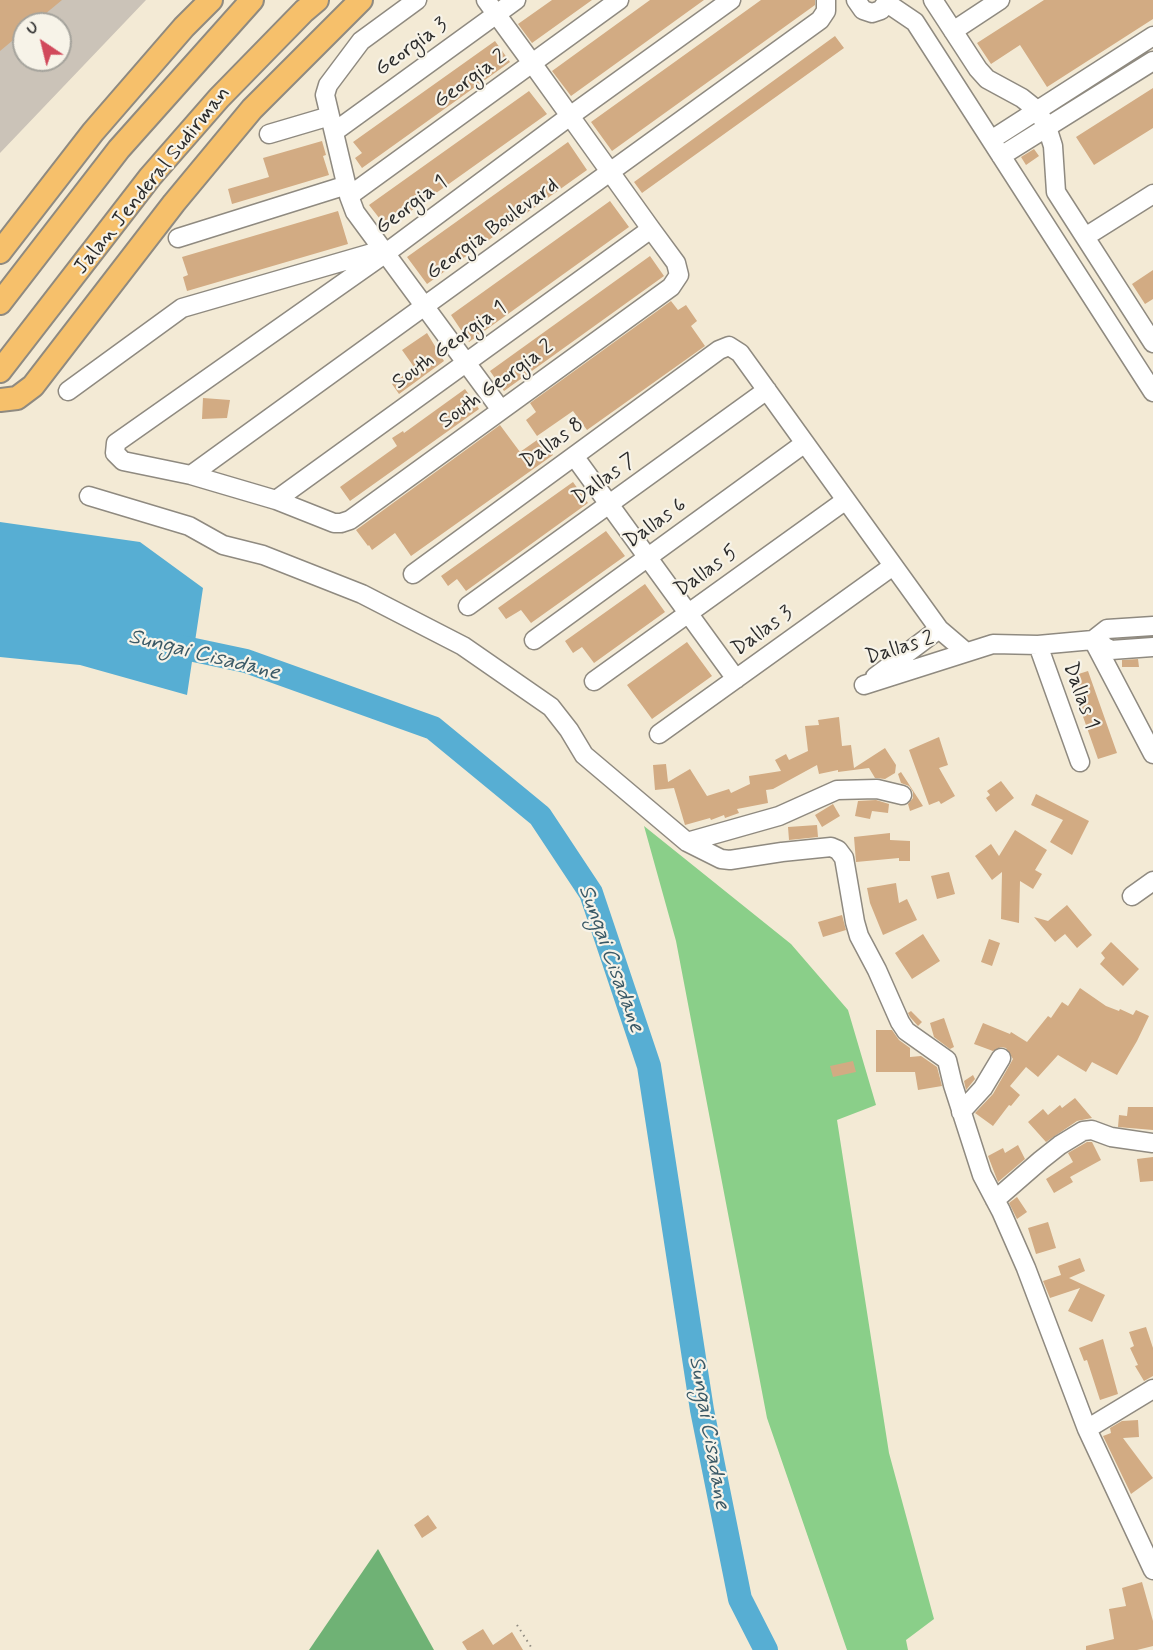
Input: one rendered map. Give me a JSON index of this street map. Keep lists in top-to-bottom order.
{
  "streets": {
    "main road": ["Jalan Jenderal Sudirman"],
    "street": [
      "Georgia 3",
      "Georgia 2",
      "Georgia 1",
      "Georgia Boulevard",
      "South Georgia 1",
      "South Georgia 2",
      "Dallas 8",
      "Dallas 7",
      "Dallas 6",
      "Dallas 5",
      "Dallas 3",
      "Dallas 2",
      "Dallas 1"
    ]
  },
  "crossings": [
    ["Georgia 1", "Georgia Boulevard"],
    ["South Georgia 1", "South Georgia 2"],
    ["Dallas 8", "Dallas 7"]
  ],
  "water": ["Sungai Cisadane"],
  "north": "top left"
}
